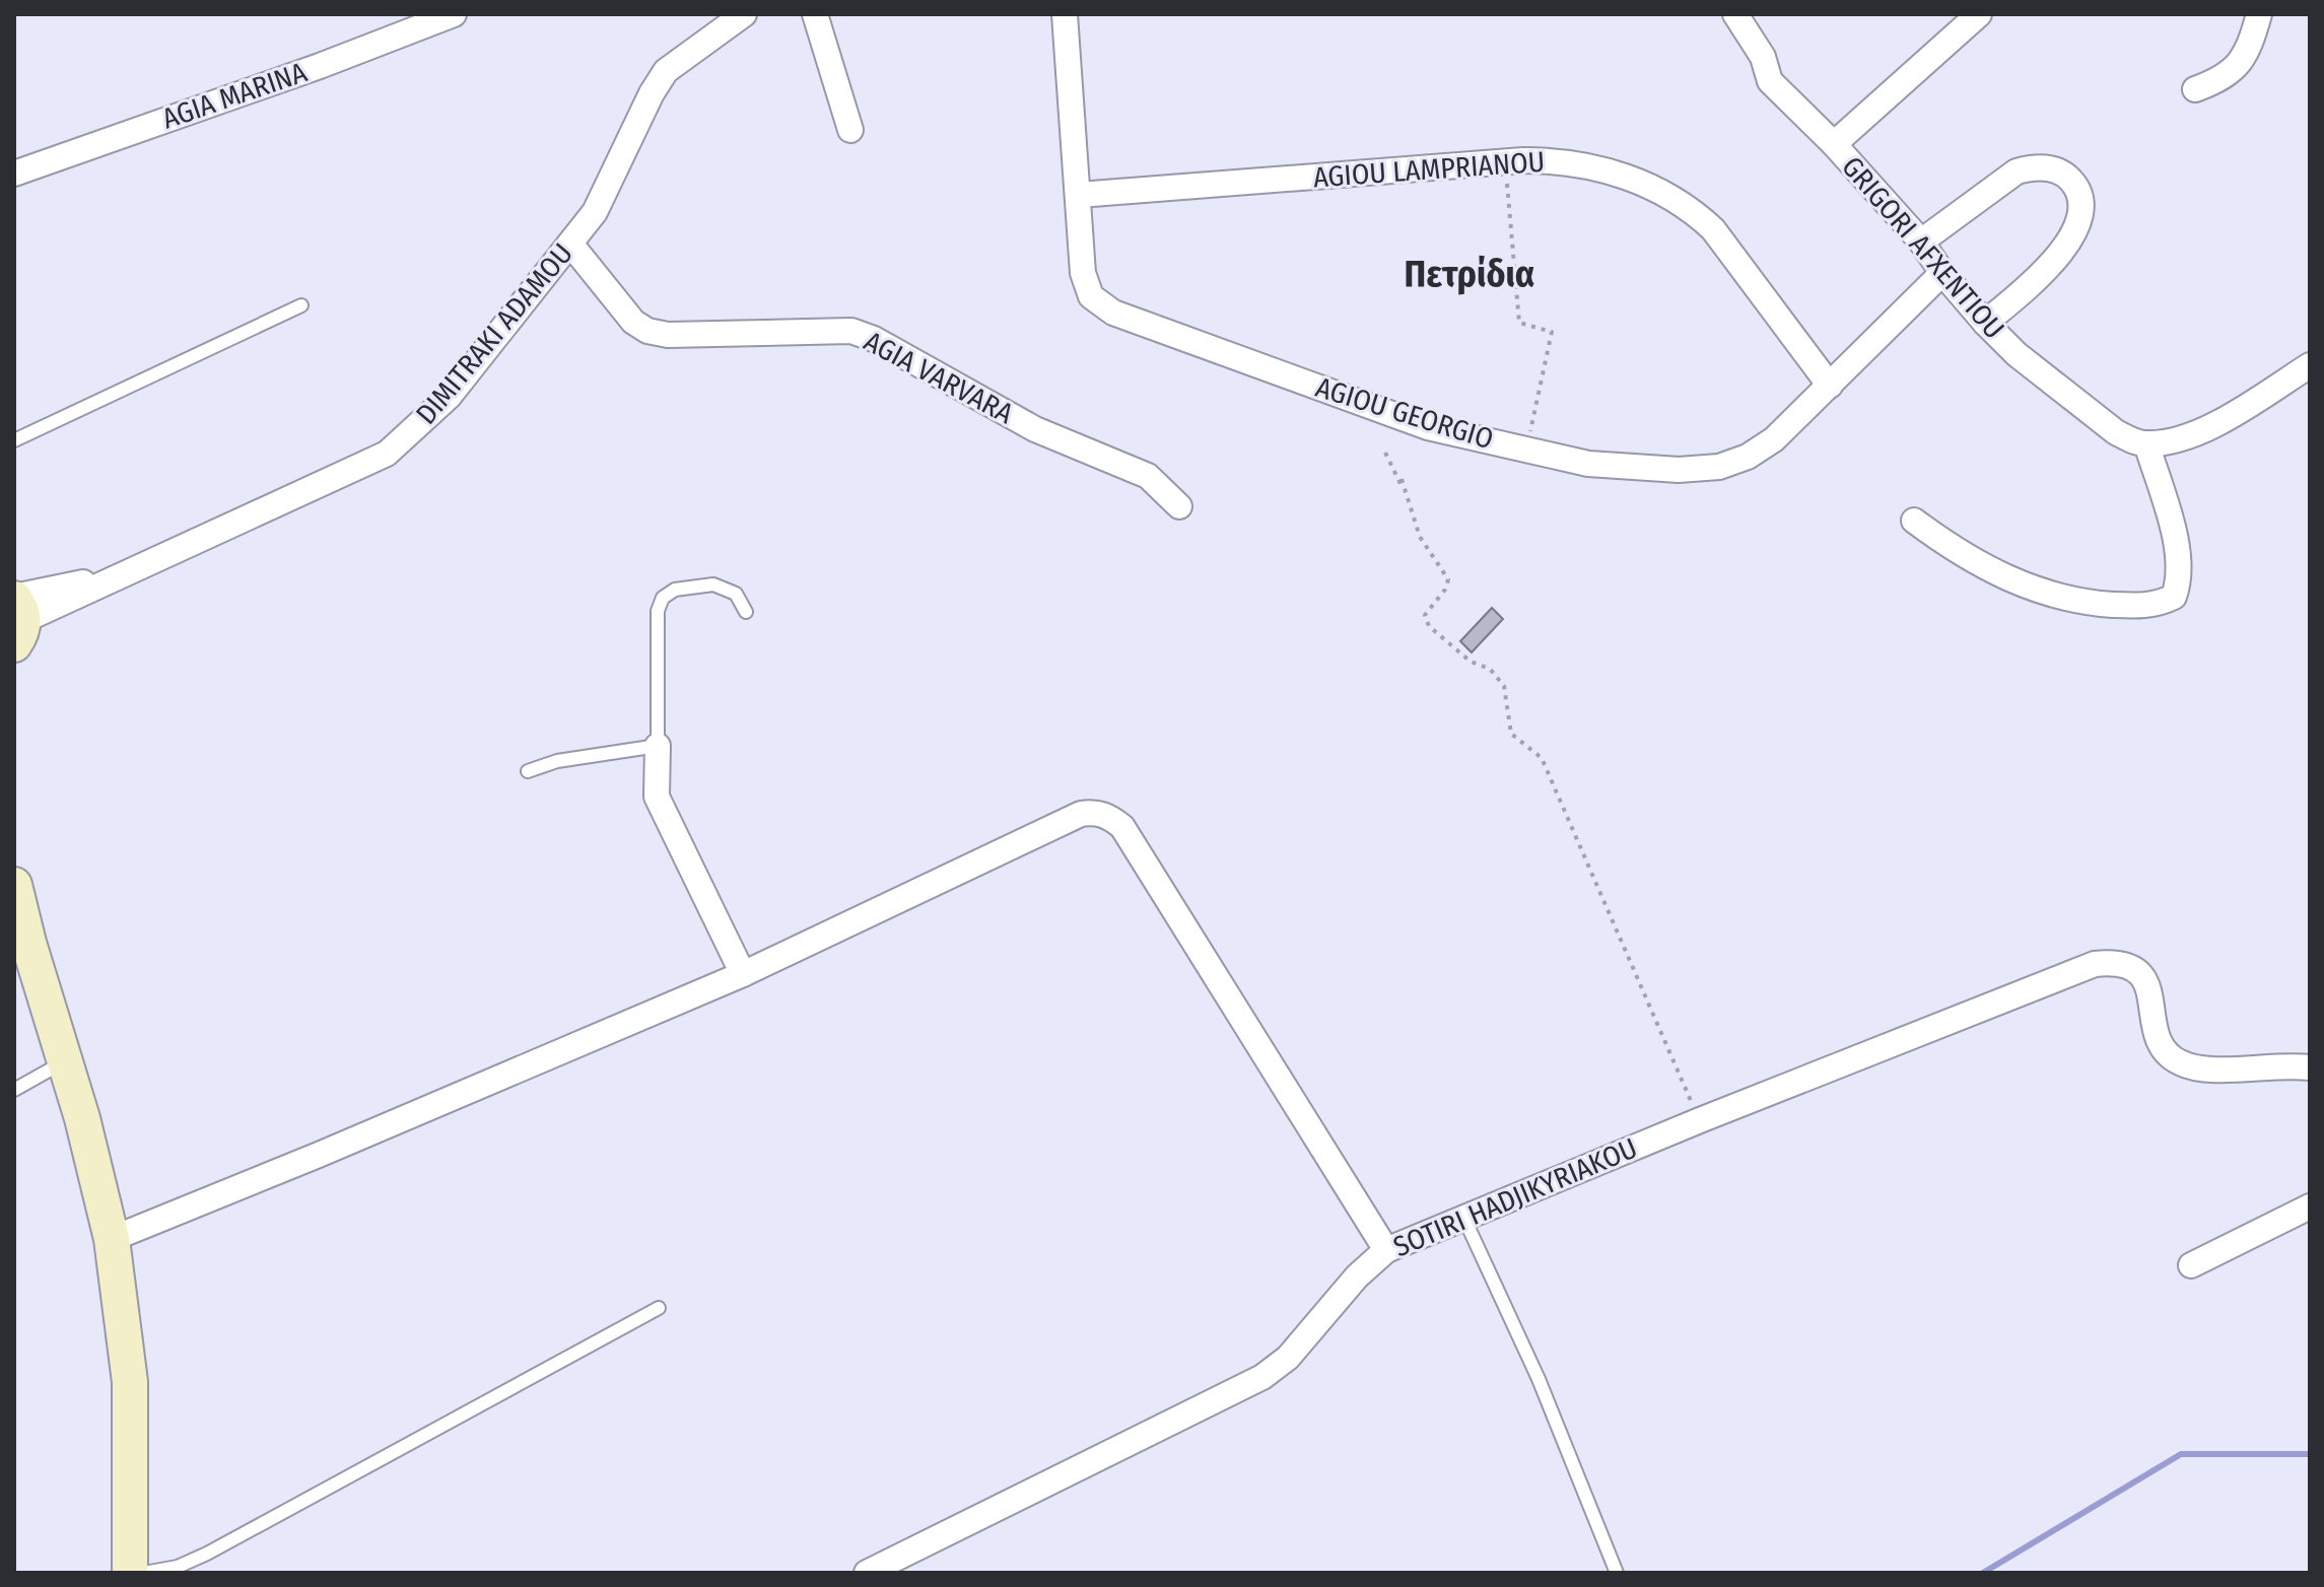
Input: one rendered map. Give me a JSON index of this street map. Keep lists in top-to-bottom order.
{
  "streets": {
    "street": [
      "AGIA MARINA",
      "AGIOU LAMPRIANOU",
      "GRIGORI AFXENTIOU",
      "DIMITRAKI ADAMOU",
      "AGIA VARVARA",
      "AGIOU GEORGIO",
      "SOTIRI HADJIKYRIAKOU"
    ]
  },
  "crossings": [
    ["AGIOU LAMPRIANOU", "AGIOU GEORGIO"],
    ["GRIGORI AFXENTIOU", "AGIOU GEORGIO"],
    ["DIMITRAKI ADAMOU", "AGIA VARVARA"]
  ],
  "districts": ["Πετρίδια"]
}
